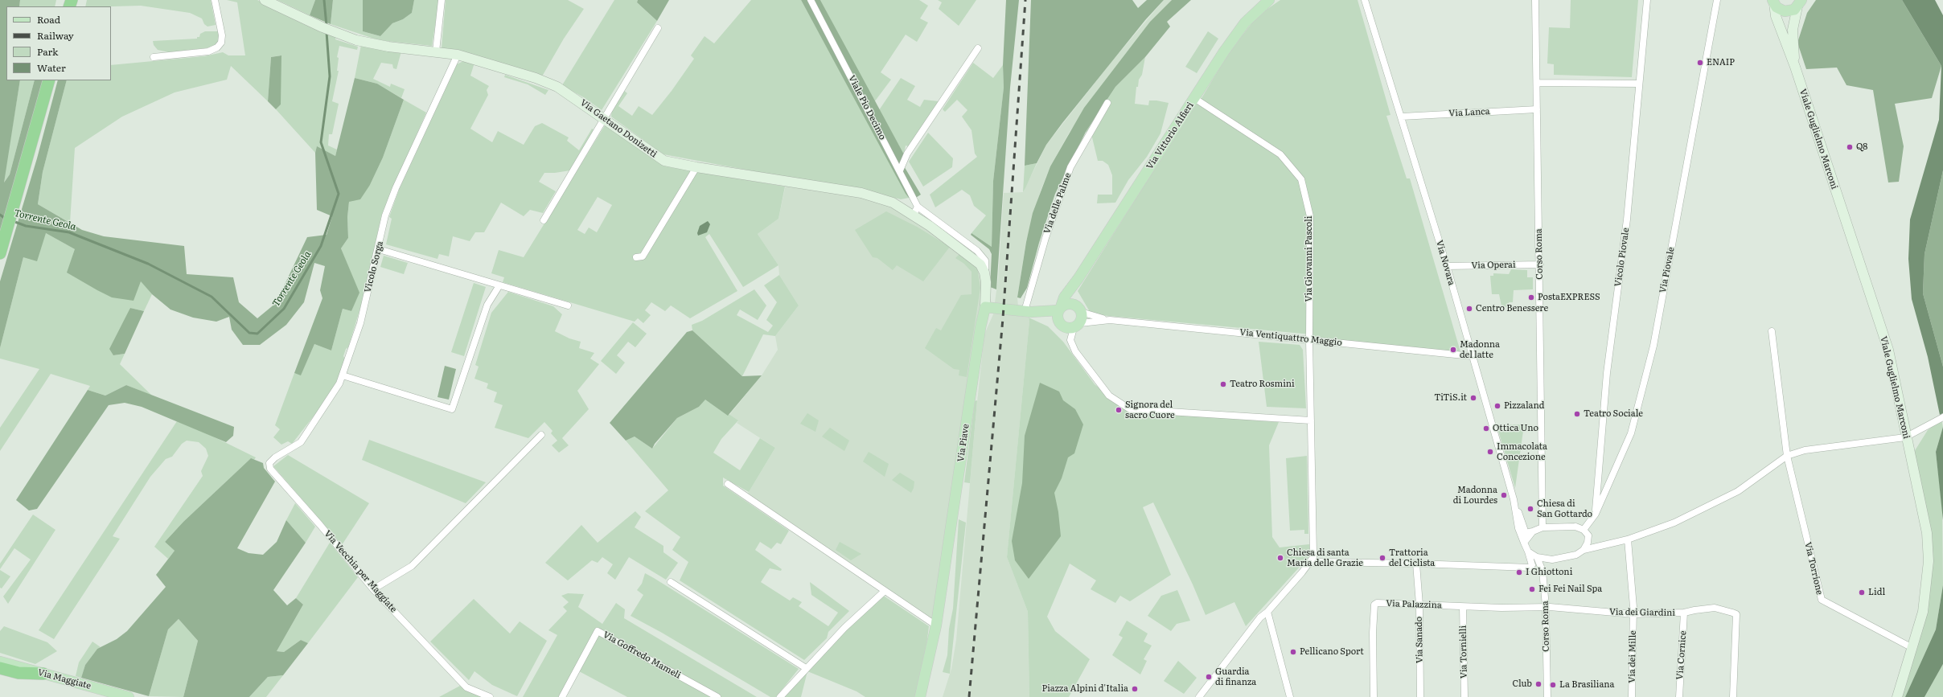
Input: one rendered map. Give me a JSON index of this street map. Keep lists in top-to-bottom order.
{
  "streets": {
    "main road": ["Via Vittorio Alfieri", "Via Piave", "Via Maggiate"],
    "street": [
      "Viale Pio Decimo",
      "Via Lanca",
      "Via Gaetano Donizetti",
      "Viale Guglielmo Marconi",
      "Via delle Palme",
      "Corso Roma",
      "Vicolo Piovale",
      "Via Giovanni Pascoli",
      "Via Novara",
      "Via Operai",
      "Vicolo Sorga",
      "Via Piovale",
      "Via Ventiquattro Maggio",
      "Via Torrione",
      "Via Vecchia per Maggiate",
      "Via Palazzina",
      "Via dei Giardini",
      "Via Sanado",
      "Via Tornielli",
      "Via Goffredo Mameli",
      "Via Cornice",
      "Via dei Mille"
    ]
  },
  "crossings": [
    ["Viale Pio Decimo", "Via Gaetano Donizetti"],
    ["Via Lanca", "Corso Roma"],
    ["Via Lanca", "Via Novara"],
    ["Via Gaetano Donizetti", "Vicolo Sorga"],
    ["Via Gaetano Donizetti", "Via Piave"],
    ["Via Vittorio Alfieri", "Via Giovanni Pascoli"],
    ["Viale Guglielmo Marconi", "Via Torrione"],
    ["Corso Roma", "Via Operai"],
    ["Corso Roma", "Via Palazzina"],
    ["Corso Roma", "Via dei Giardini"],
    ["Vicolo Piovale", "Via Piovale"],
    ["Via Giovanni Pascoli", "Via Ventiquattro Maggio"],
    ["Via Novara", "Via Operai"],
    ["Via Novara", "Via Ventiquattro Maggio"],
    ["Via Novara", "Via Sanado"],
    ["Vicolo Sorga", "Via Vecchia per Maggiate"],
    ["Via Palazzina", "Via dei Giardini"],
    ["Via Palazzina", "Via Sanado"],
    ["Via Palazzina", "Via Tornielli"],
    ["Via dei Giardini", "Via Cornice"],
    ["Via dei Giardini", "Via dei Mille"]
  ],
  "water": ["Torrente Geola"],
  "places": [
    "ENAIP",
    "Q8",
    "PostaEXPRESS",
    "Centro Benessere",
    "Madonna del latte",
    "Teatro Rosmini",
    "TiTiS.it",
    "Pizzaland",
    "Signora del sacro Cuore",
    "Teatro Sociale",
    "Ottica Uno",
    "Immacolata Concezione",
    "Madonna di Lourdes",
    "Chiesa di San Gottardo",
    "Chiesa di santa Maria delle Grazie",
    "Trattoria del Ciclista",
    "I Ghiottoni",
    "Fei Fei Nail Spa",
    "Lidl",
    "Pellicano Sport",
    "Guardia di finanza",
    "Club",
    "La Brasiliana",
    "Piazza Alpini d'Italia"
  ],
  "legend": [
    "Road",
    "Railway",
    "Park",
    "Water"
  ]
}
